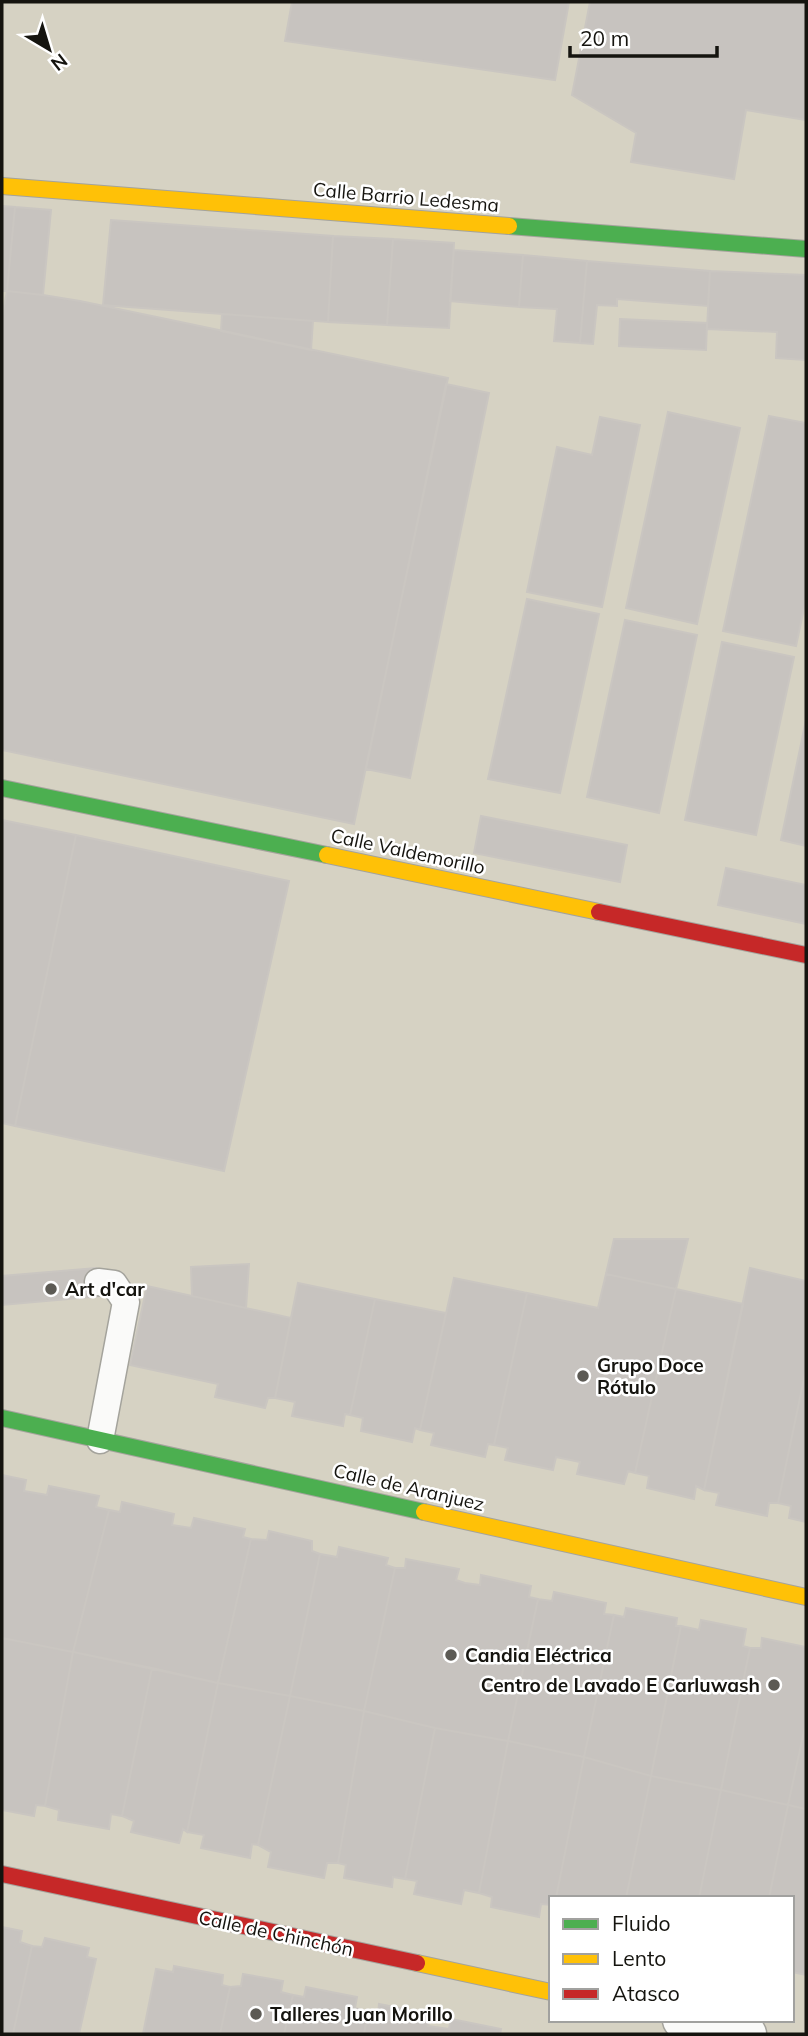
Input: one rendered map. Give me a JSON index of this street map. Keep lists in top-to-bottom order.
{
  "streets": {
    "street": [
      "Calle Barrio Ledesma",
      "Calle Valdemorillo",
      "Calle de Aranjuez",
      "Calle de Chinchón"
    ]
  },
  "places": [
    "Art d'car",
    "Grupo Doce Rótulo",
    "Candia Eléctrica",
    "Centro de Lavado E Carluwash",
    "Talleres Juan Morillo"
  ],
  "legend": ["Fluido", "Lento", "Atasco"],
  "scale_bar": "20 m",
  "north": "bottom right"
}
